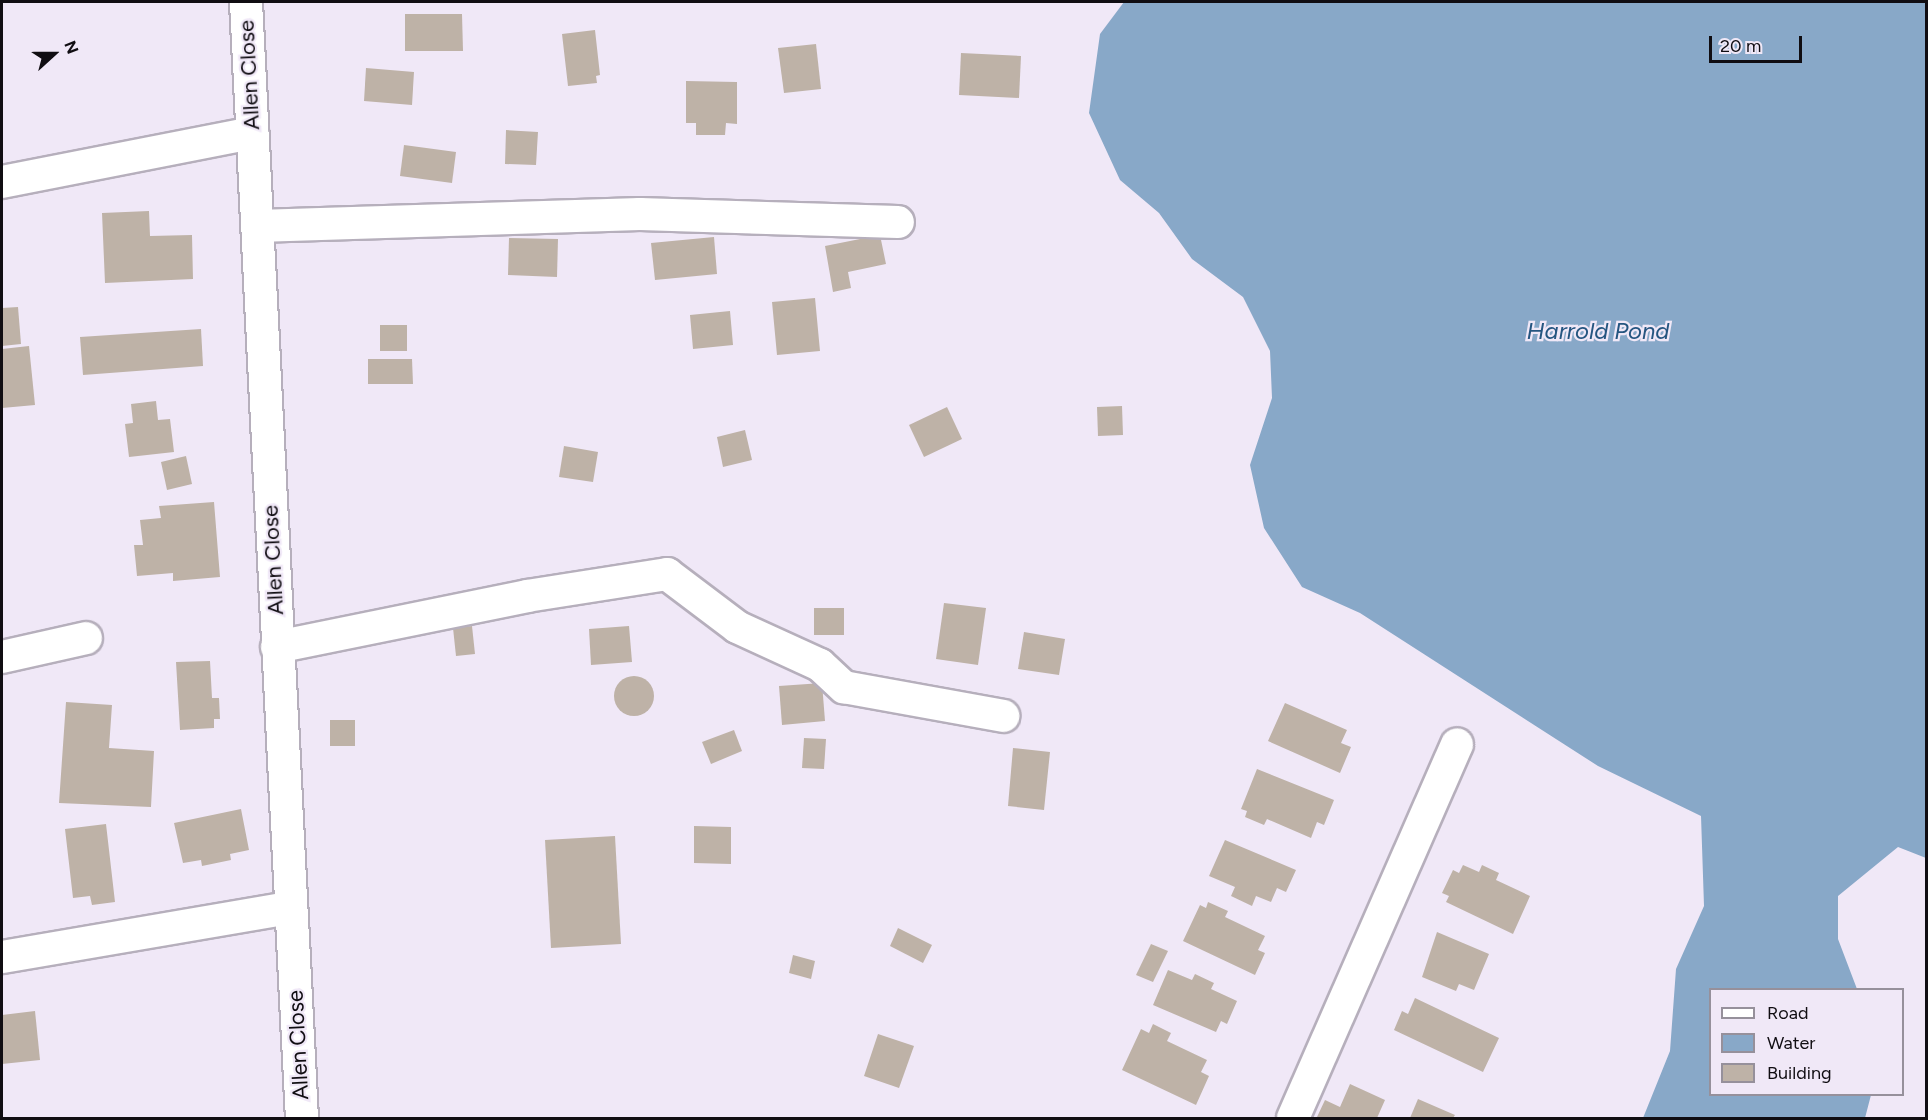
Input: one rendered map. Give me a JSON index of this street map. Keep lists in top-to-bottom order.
{
  "streets": {
    "street": ["Allen Close"]
  },
  "water": ["Harrold Pond"],
  "legend": ["Road", "Water", "Building"],
  "scale_bar": "20 m",
  "north": "right"
}
